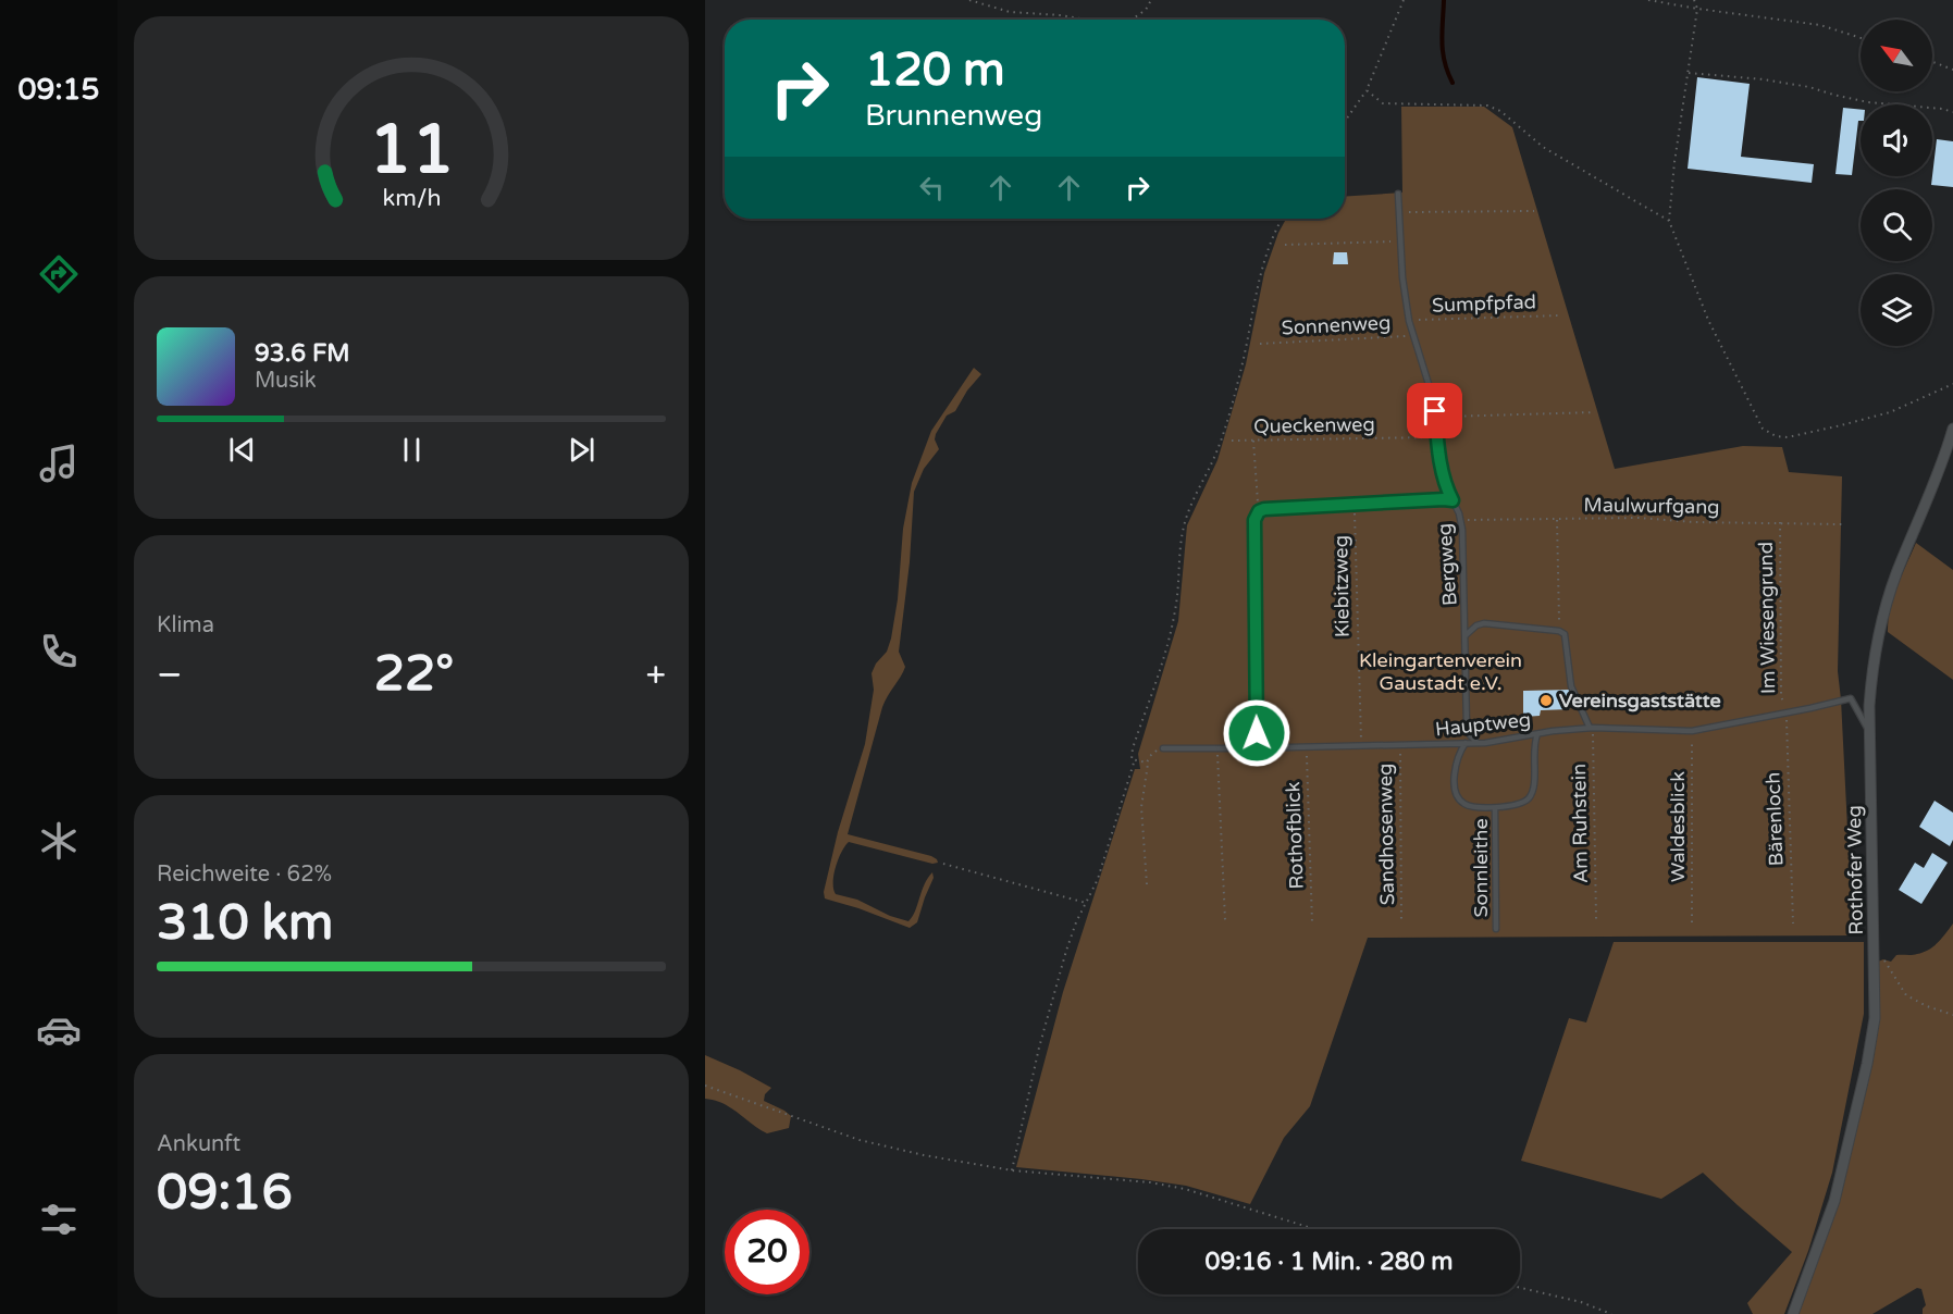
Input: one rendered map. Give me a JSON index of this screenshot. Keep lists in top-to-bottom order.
{
  "streets": {
    "street": ["Rothofer Weg"],
    "lane": ["Bergweg", "Hauptweg", "Sonnleithe"],
    "path": [
      "Sumpfpfad",
      "Sonnenweg",
      "Queckenweg",
      "Maulwurfgang",
      "Kiebitzweg",
      "Im Wiesengrund",
      "Bärenloch",
      "Am Ruhstein",
      "Waldesblick",
      "Sandhosenweg",
      "Rothofblick"
    ]
  },
  "crossings": [
    ["Sumpfpfad", "Bergweg"],
    ["Sonnenweg", "Bergweg"],
    ["Queckenweg", "Bergweg"],
    ["Maulwurfgang", "Bergweg"],
    ["Maulwurfgang", "Im Wiesengrund"],
    ["Bergweg", "Hauptweg"],
    ["Kiebitzweg", "Hauptweg"],
    ["Im Wiesengrund", "Hauptweg"],
    ["Im Wiesengrund", "Bärenloch"],
    ["Hauptweg", "Bärenloch"],
    ["Hauptweg", "Am Ruhstein"],
    ["Hauptweg", "Waldesblick"],
    ["Hauptweg", "Sandhosenweg"],
    ["Hauptweg", "Rothofblick"],
    ["Hauptweg", "Rothofer Weg"]
  ],
  "parks": ["Kleingartenverein Gaustadt e.V."],
  "places": ["Vereinsgaststätte"],
  "north": "top left",
  "page": {
    "tabs": "09:15",
    "turn": ["120 m", "Brunnenweg"],
    "song": ["93.6 FM", "Musik"],
    "tile": [
      "Klima",
      ["Reichweite · 62%", "310 km"],
      ["Ankunft", "09:16"]
    ],
    "heat": ["−", "22°", "+"],
    "limit": "20",
    "trip": "09:16 · 1 Min. · 280 m",
    "gauge": ["11", "km/h"]
  }
}
